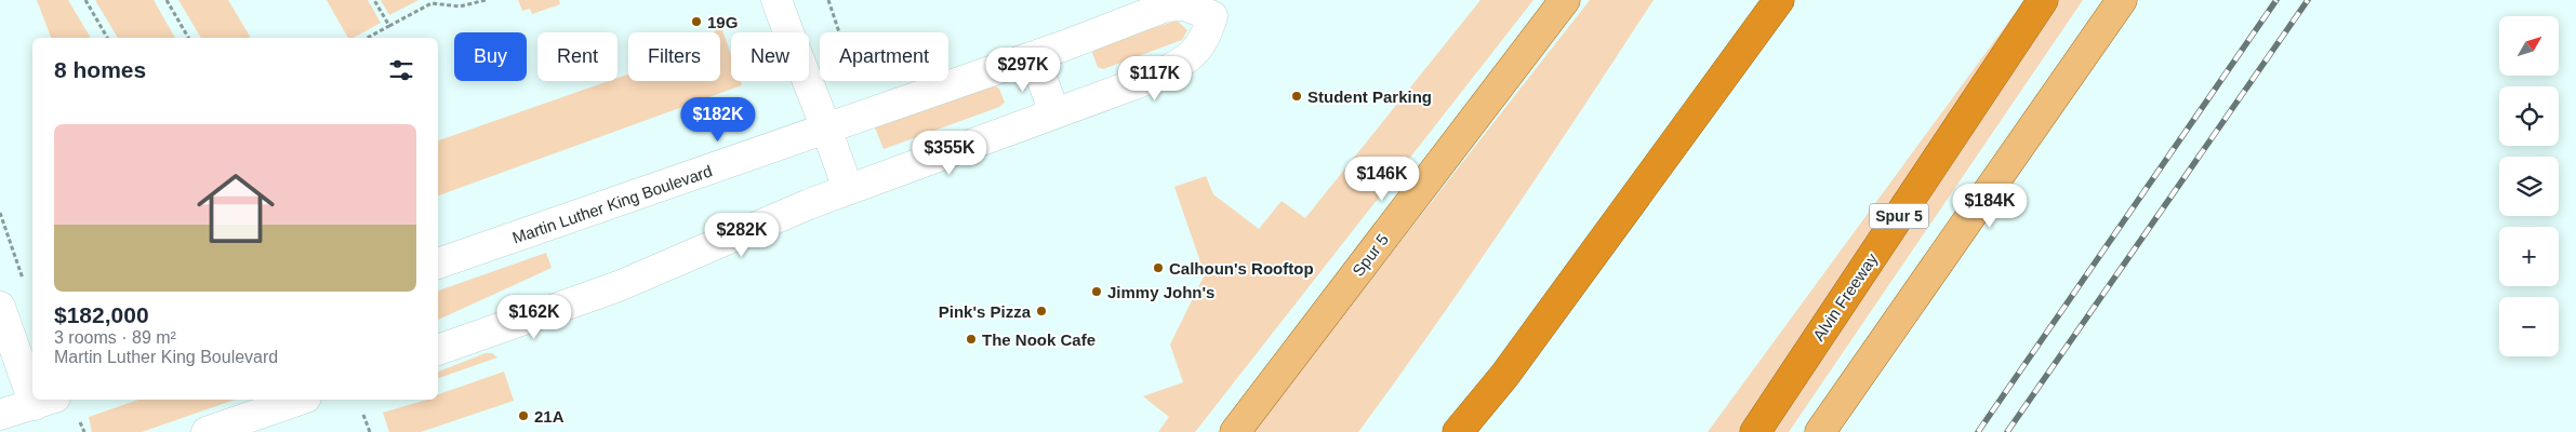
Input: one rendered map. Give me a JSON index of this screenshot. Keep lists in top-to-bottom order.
{
  "streets": {
    "highway": ["Spur 5", "Alvin Freeway"],
    "street": ["Martin Luther King Boulevard"]
  },
  "places": [
    "19G",
    "Student Parking",
    "Calhoun's Rooftop",
    "Jimmy John's",
    "Pink's Pizza",
    "The Nook Cafe",
    "21A"
  ],
  "north": "top right",
  "page": {
    "map_buttons": ["+", "−"],
    "chip": [
      "Buy",
      "Rent",
      "Filters",
      "New",
      "Apartment"
    ],
    "heading": "8 homes",
    "price": [
      "$297K",
      "$117K",
      "$182K",
      "$355K",
      "$146K",
      "$184K",
      "$282K",
      "$162K"
    ],
    "list": [
      {
        "name": "$182,000",
        "note": "3 rooms · 89 m² · Martin Luther King Boulevard"
      }
    ]
  }
}
